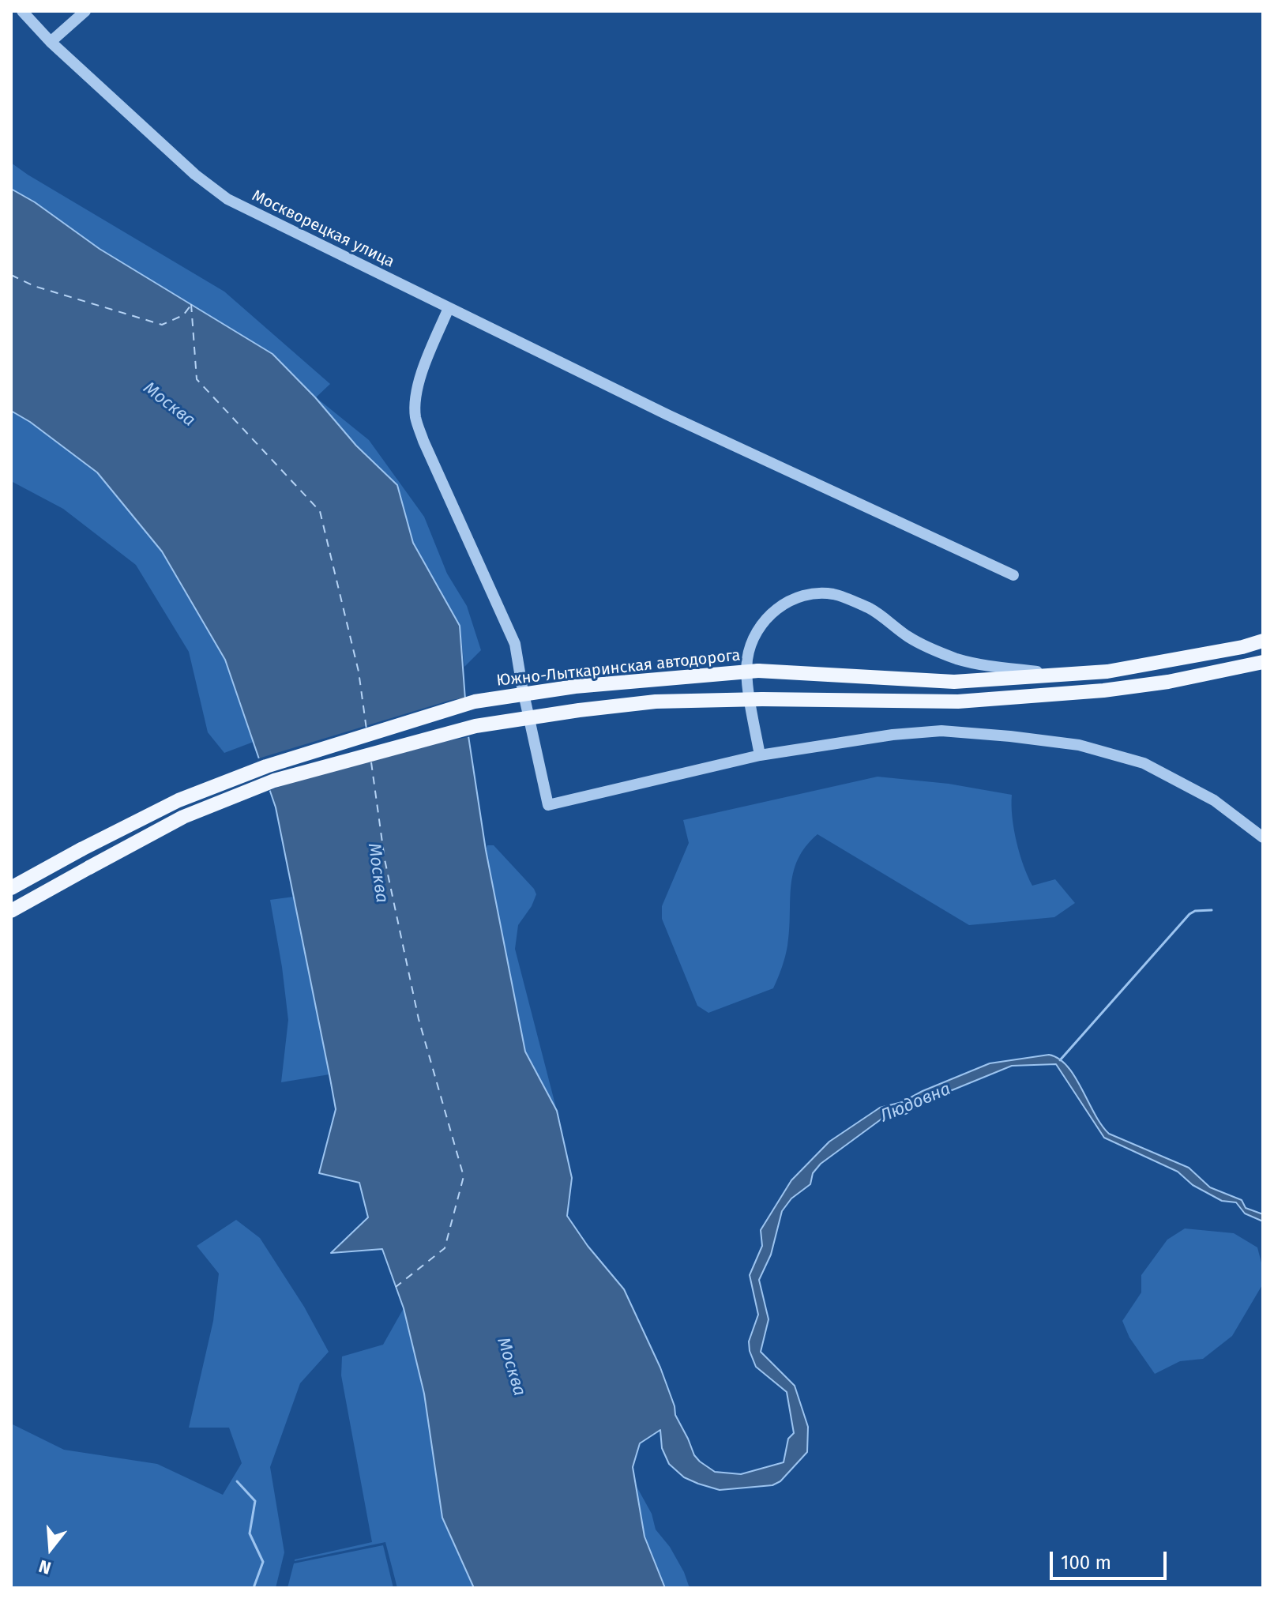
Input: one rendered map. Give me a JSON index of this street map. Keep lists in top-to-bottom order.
{
  "streets": {
    "main road": ["Южно-Лыткаринская автодорога"],
    "street": ["Москворецкая улица"]
  },
  "water": ["Москва", "Людовна"],
  "scale_bar": "100 m",
  "north": "bottom"
}
